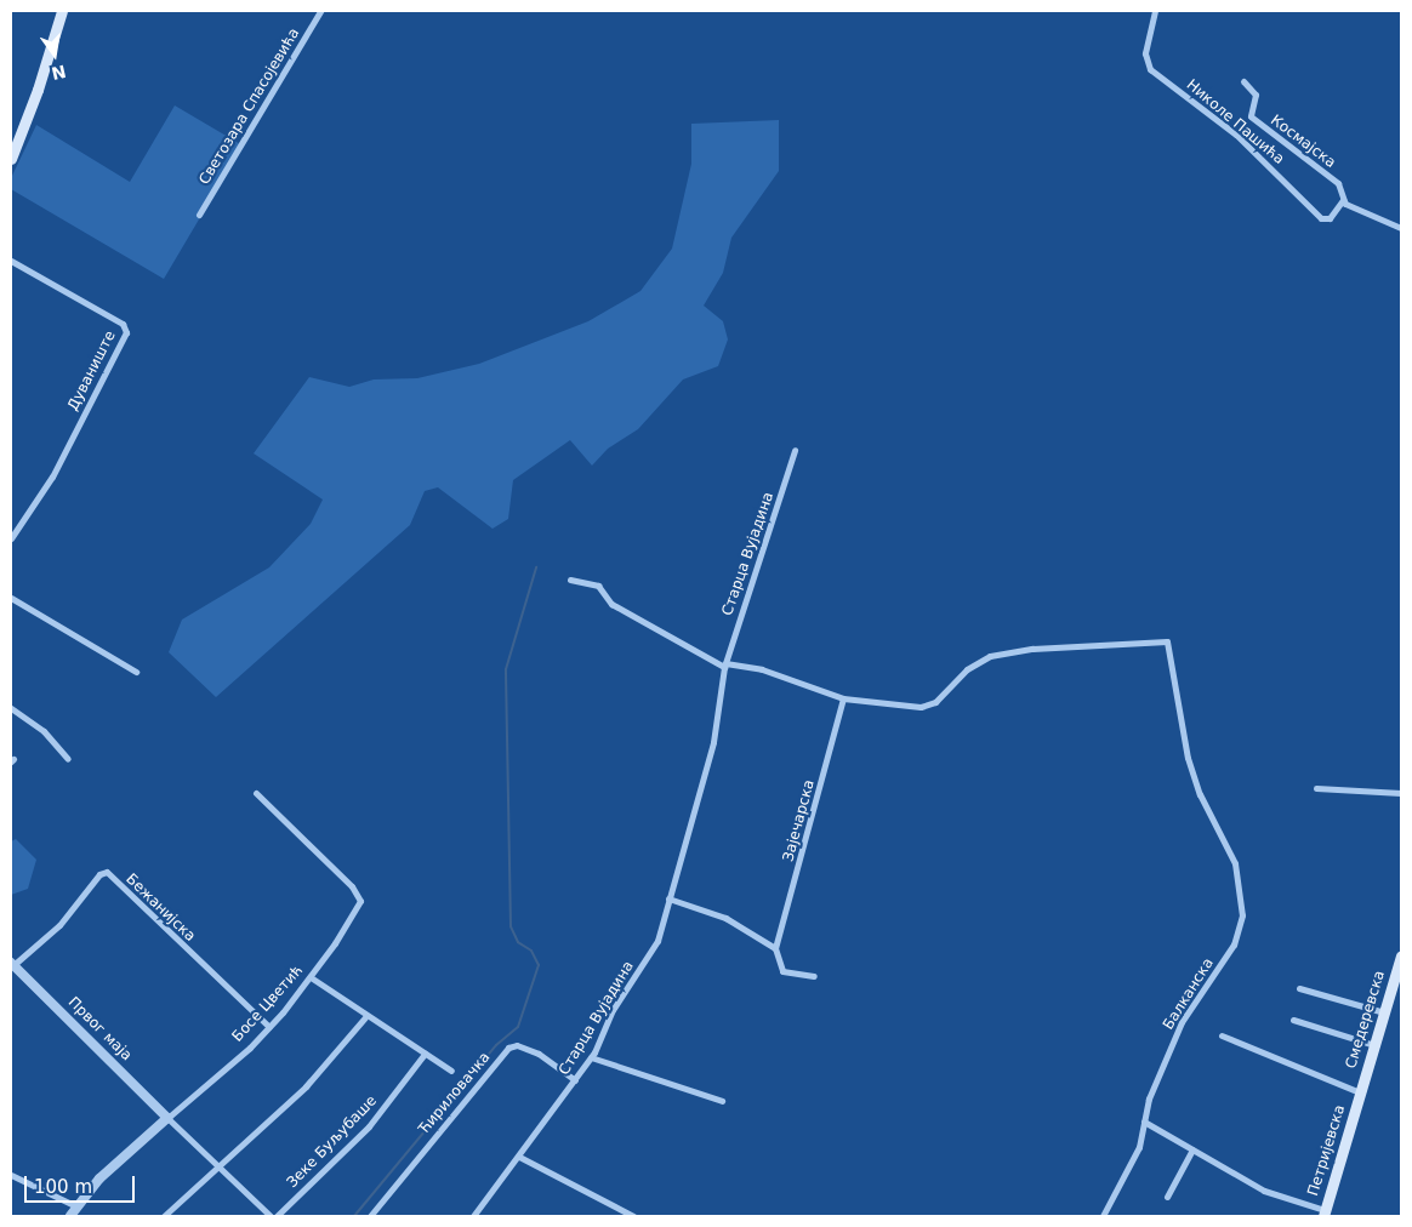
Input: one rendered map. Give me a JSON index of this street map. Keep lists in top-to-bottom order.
{
  "streets": {
    "main road": ["Смедеревска", "Петријевска"],
    "street": [
      "Светозара Спасојевића",
      "Николе Пашића",
      "Космајска",
      "Дуваниште",
      "Старца Вујадина",
      "Зајечарска",
      "Бежанијска",
      "Балканска",
      "Босе Цветић",
      "Првог маја",
      "Ћириловачка",
      "Зеке Буљубаше"
    ]
  },
  "crossings": [
    ["Николе Пашића", "Космајска"],
    ["Старца Вујадина", "Ћириловачка"],
    ["Зајечарска", "Балканска"],
    ["Бежанијска", "Босе Цветић"],
    ["Бежанијска", "Првог маја"],
    ["Босе Цветић", "Првог маја"],
    ["Смедеревска", "Петријевска"]
  ],
  "scale_bar": "100 m",
  "north": "bottom"
}
